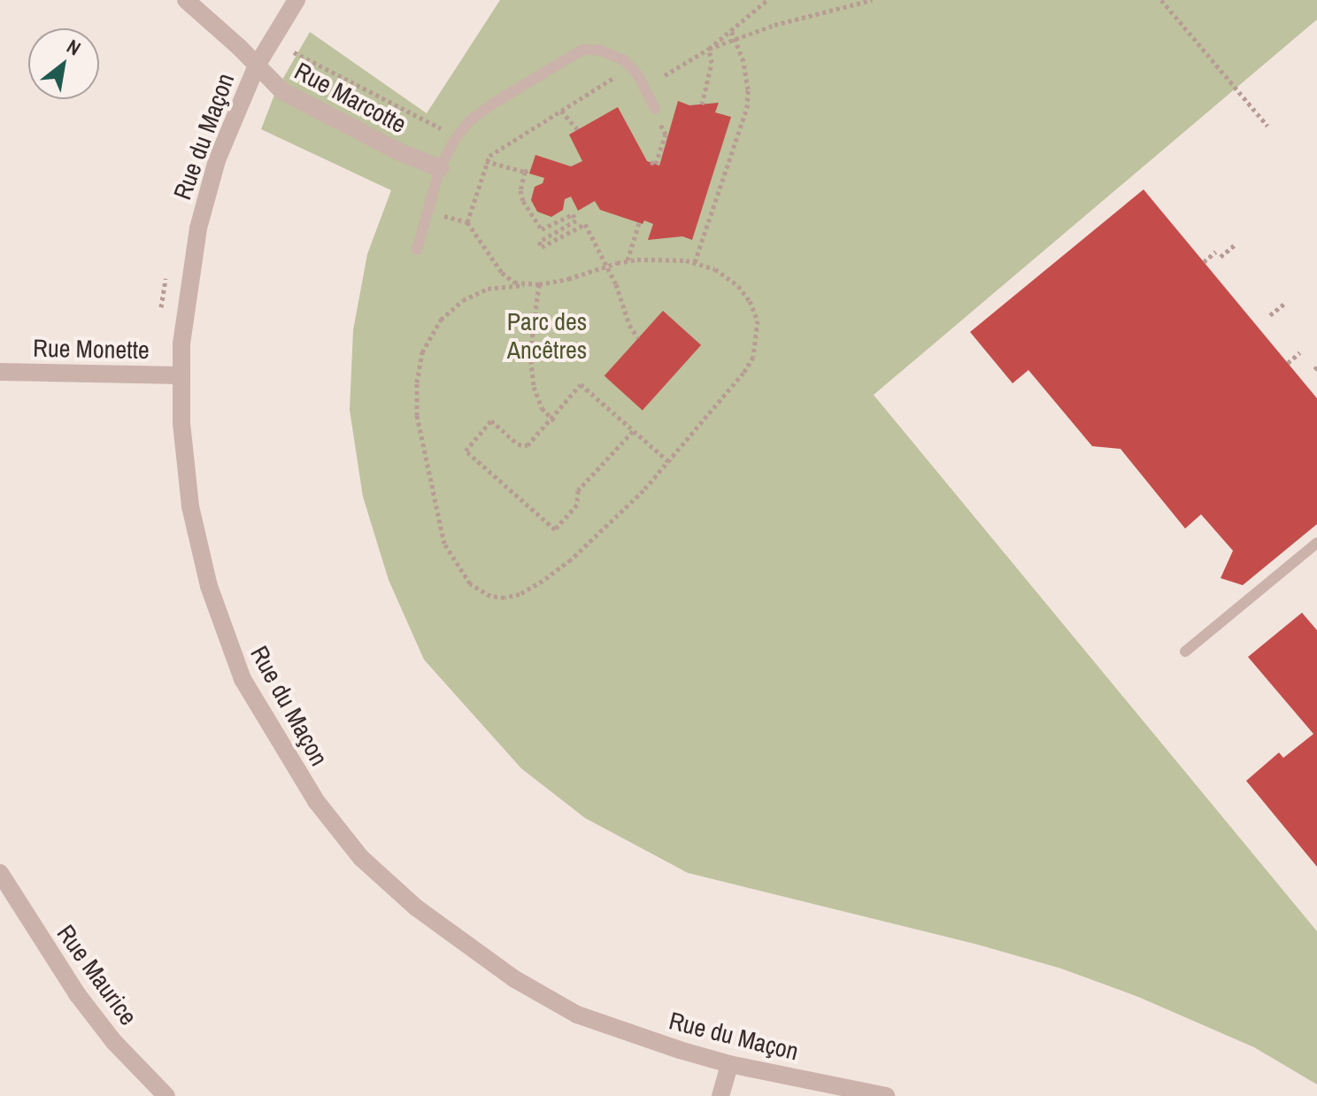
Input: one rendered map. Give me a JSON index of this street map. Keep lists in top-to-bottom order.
{
  "streets": {
    "street": [
      "Rue Marcotte",
      "Rue du Maçon",
      "Rue Monette",
      "Rue Maurice"
    ]
  },
  "crossings": [
    ["Rue Marcotte", "Rue du Maçon"],
    ["Rue du Maçon", "Rue Monette"]
  ],
  "parks": ["Parc des Ancêtres"],
  "north": "top right"
}
